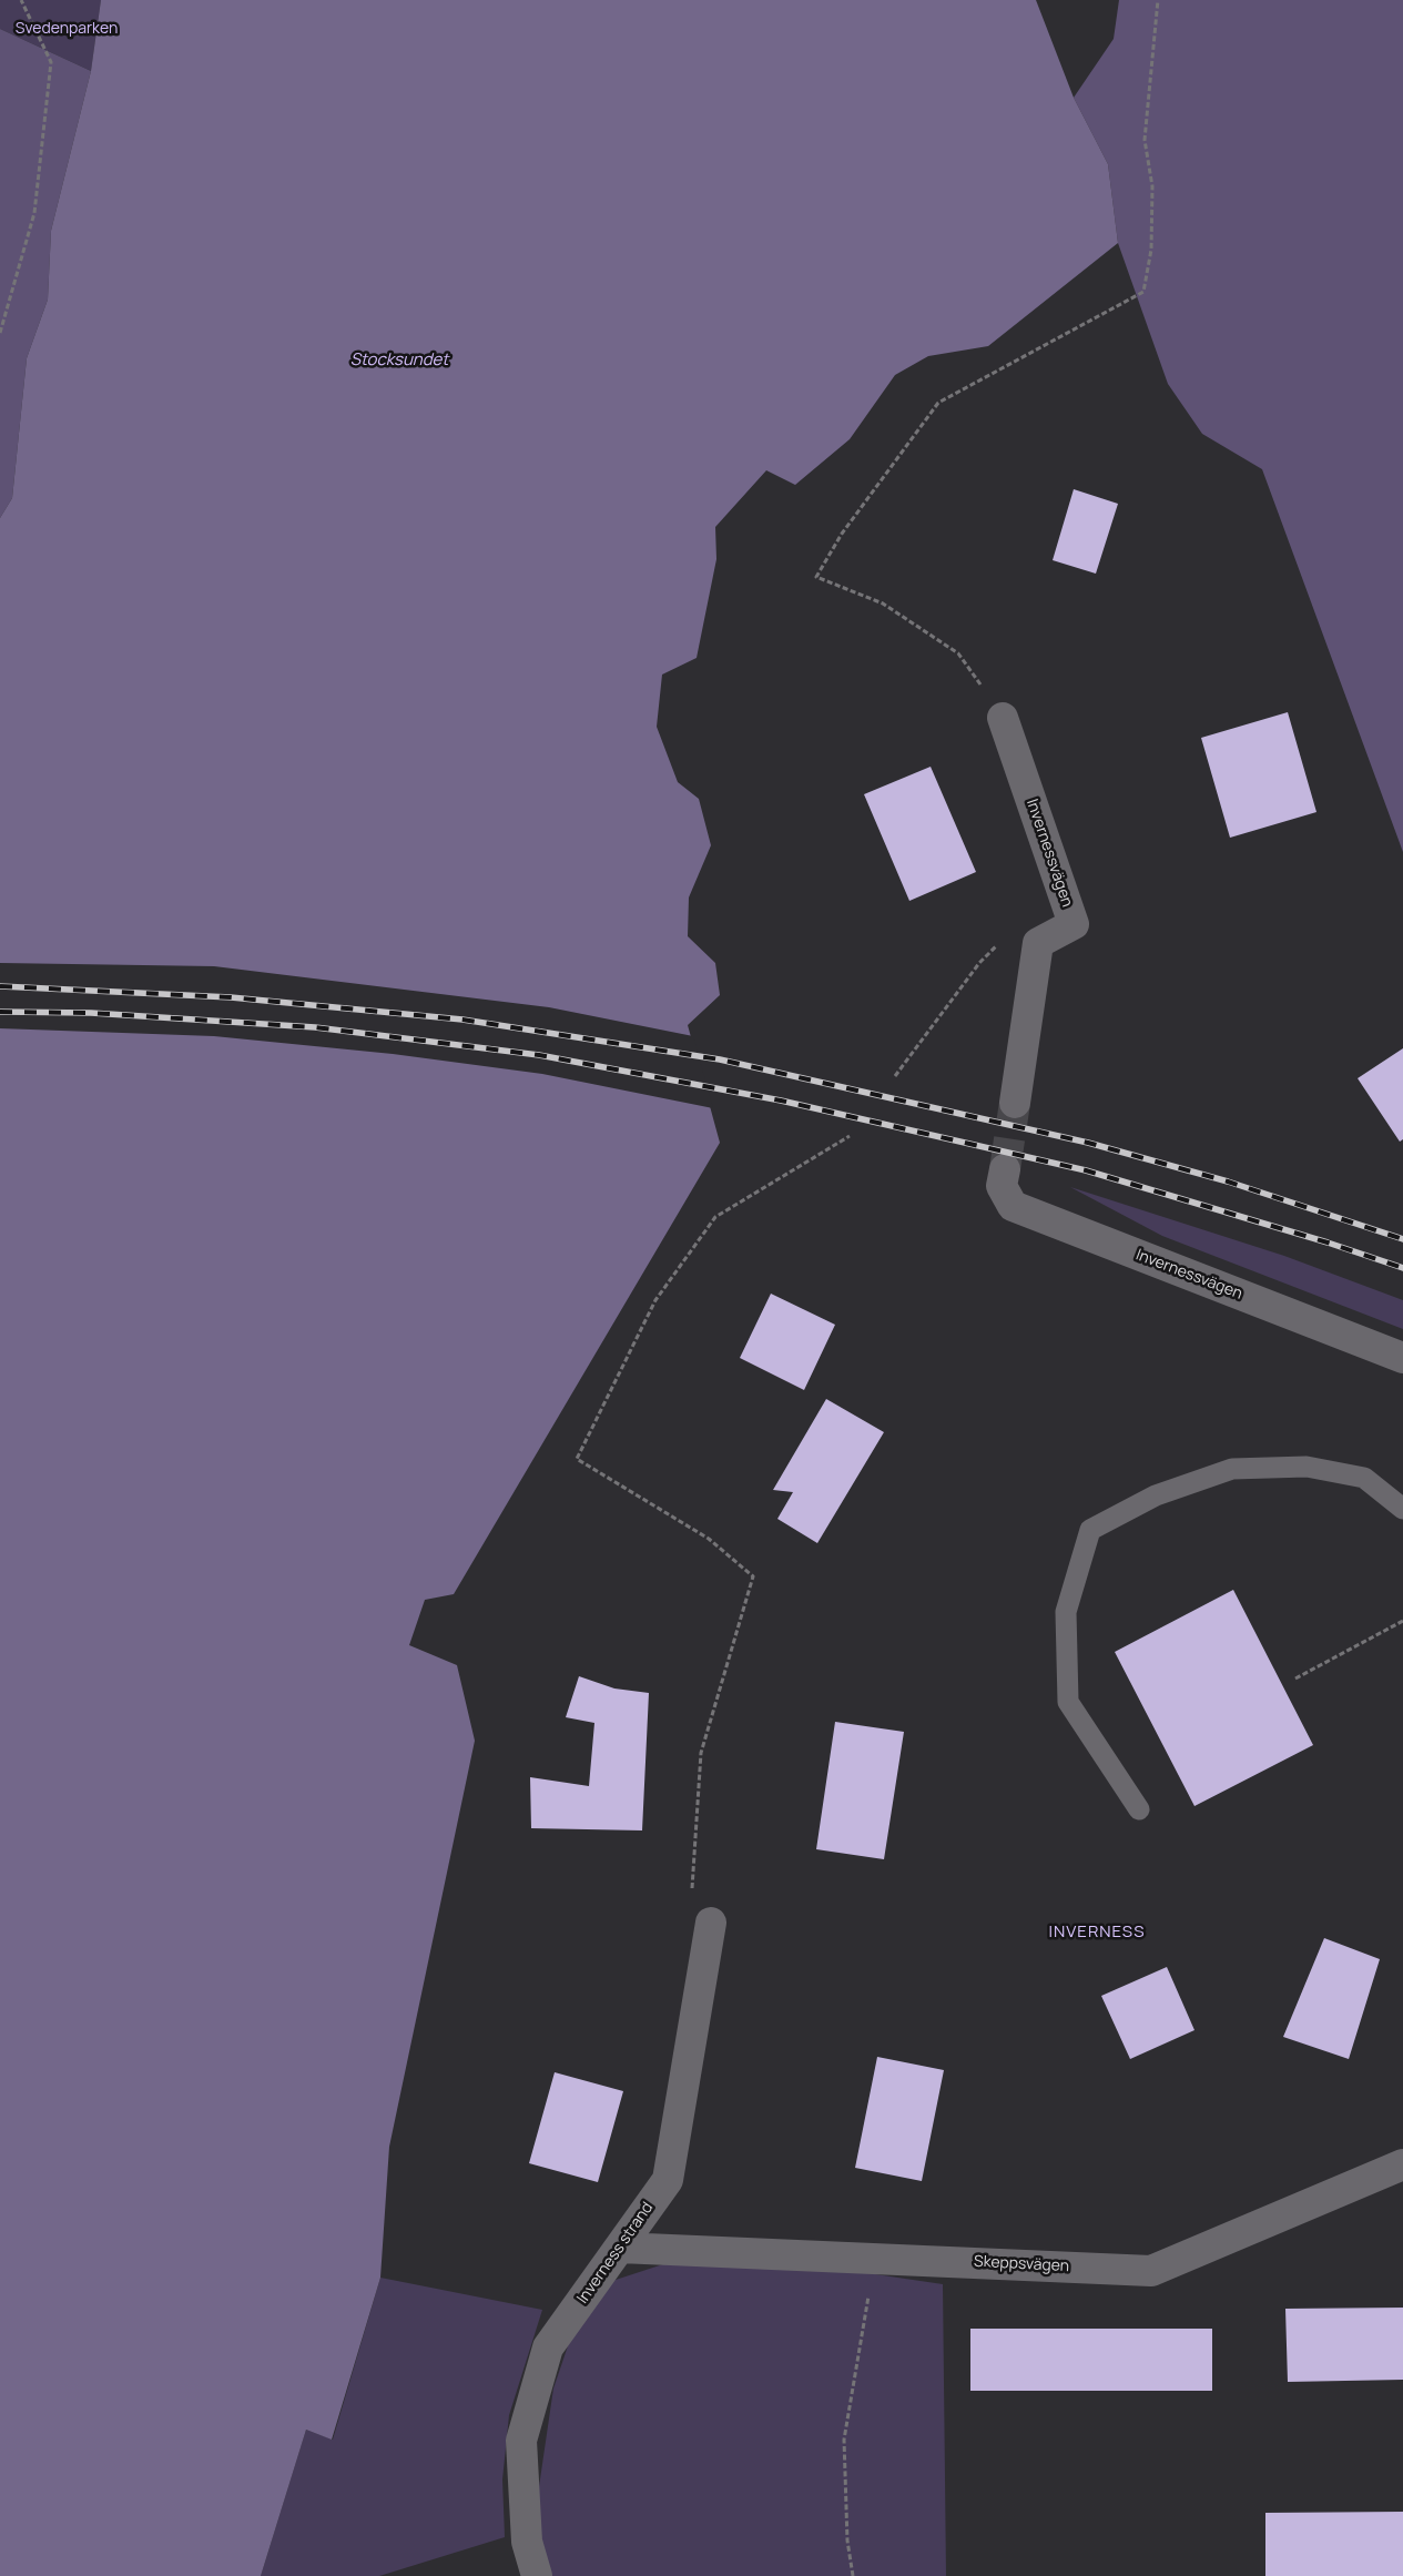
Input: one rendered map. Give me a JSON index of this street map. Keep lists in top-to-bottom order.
{
  "streets": {
    "street": ["Invernessvägen", "Inverness strand", "Skeppsvägen"]
  },
  "crossings": [
    ["Inverness strand", "Skeppsvägen"]
  ],
  "districts": ["INVERNESS"],
  "water": ["Stocksundet"],
  "parks": ["Svedenparken"]
}
